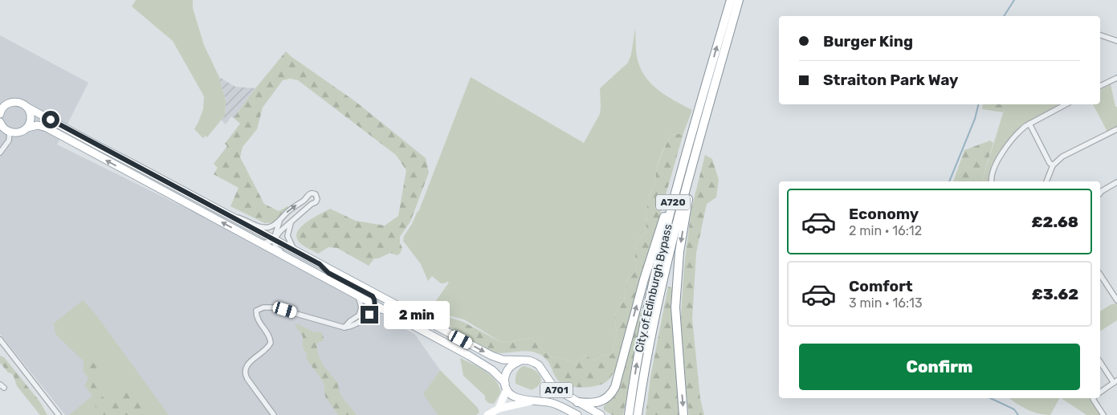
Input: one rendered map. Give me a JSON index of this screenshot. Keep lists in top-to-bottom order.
{
  "streets": {
    "highway": ["A720", "City of Edinburgh Bypass"],
    "main road": ["A701"]
  },
  "page": {
    "banner": ["Burger King", "Straiton Park Way"],
    "list": [
      {
        "name": "Economy",
        "note": "2 min · 16:12",
        "value": "£2.68"
      },
      {
        "name": "Comfort",
        "note": "3 min · 16:13",
        "value": "£3.62"
      }
    ],
    "bubble": "2 min",
    "buttons": "Confirm"
  }
}
